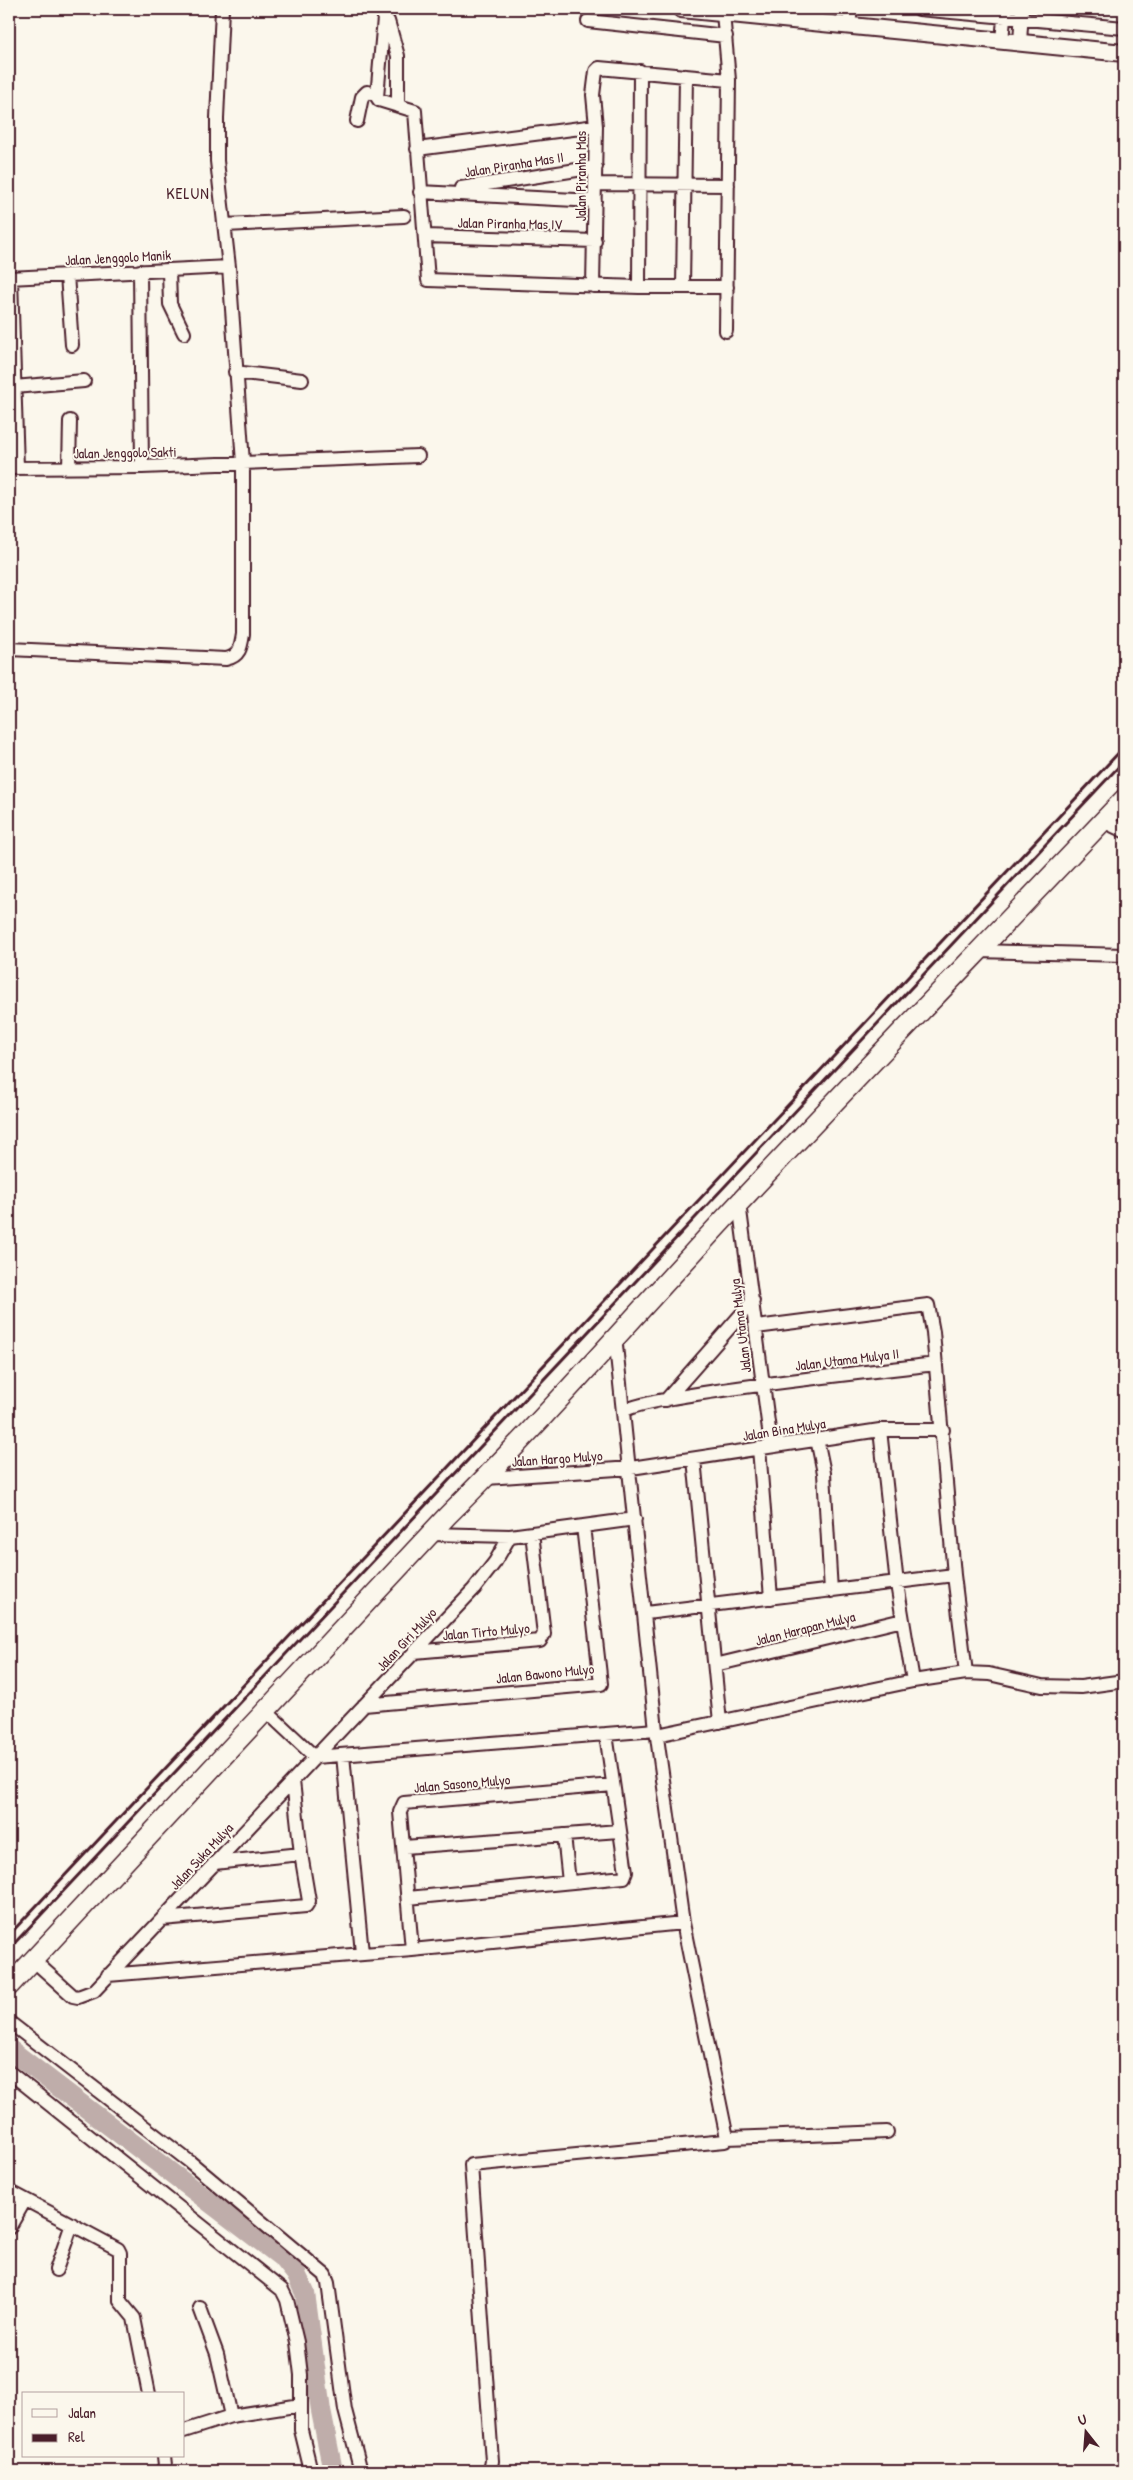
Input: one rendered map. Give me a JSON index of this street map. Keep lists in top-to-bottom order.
{
  "streets": {
    "street": [
      "Jalan Piranha Mas II",
      "Jalan Piranha Mas",
      "Jalan Piranha Mas IV",
      "Jalan Jenggolo Manik",
      "Jalan Jenggolo Sakti",
      "Jalan Utama Mulya",
      "Jalan Utama Mulya II",
      "Jalan Bina Mulya",
      "Jalan Hargo Mulyo",
      "Jalan Harapan Mulya",
      "Jalan Tirto Mulyo",
      "Jalan Giri Mulyo",
      "Jalan Bawono Mulyo",
      "Jalan Sasono Mulyo",
      "Jalan Suka Mulya"
    ]
  },
  "crossings": [
    ["Jalan Piranha Mas II", "Jalan Piranha Mas"],
    ["Jalan Piranha Mas", "Jalan Piranha Mas IV"],
    ["Jalan Utama Mulya", "Jalan Utama Mulya II"],
    ["Jalan Utama Mulya", "Jalan Bina Mulya"],
    ["Jalan Bina Mulya", "Jalan Hargo Mulyo"],
    ["Jalan Tirto Mulyo", "Jalan Giri Mulyo"],
    ["Jalan Giri Mulyo", "Jalan Bawono Mulyo"],
    ["Jalan Giri Mulyo", "Jalan Suka Mulya"]
  ],
  "districts": ["KELUN"],
  "legend": ["Jalan", "Rel"],
  "north": "top"
}
